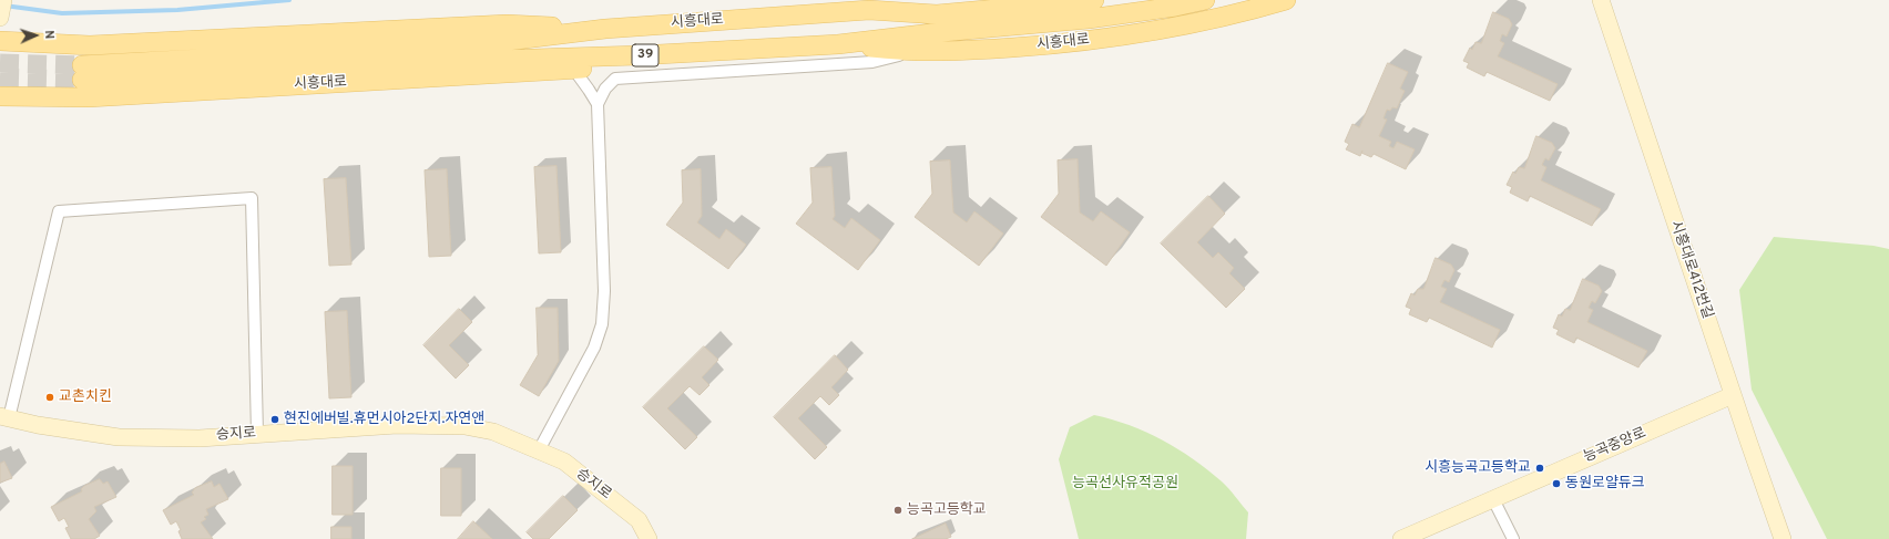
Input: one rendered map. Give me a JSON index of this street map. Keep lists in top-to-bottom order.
{
  "streets": {
    "main road": ["시흥대로", "39"],
    "street": ["시흥대로412번길", "승지로", "능곡중앙로"]
  },
  "crossings": [
    ["시흥대로412번길", "능곡중앙로"]
  ],
  "parks": ["능곡선사유적공원"],
  "places": [
    "교촌치킨",
    "현진에버빌.휴먼시아2단지.자연앤",
    "시흥능곡고등학교",
    "동원로얄듀크",
    "능곡고등학교"
  ],
  "north": "right"
}
